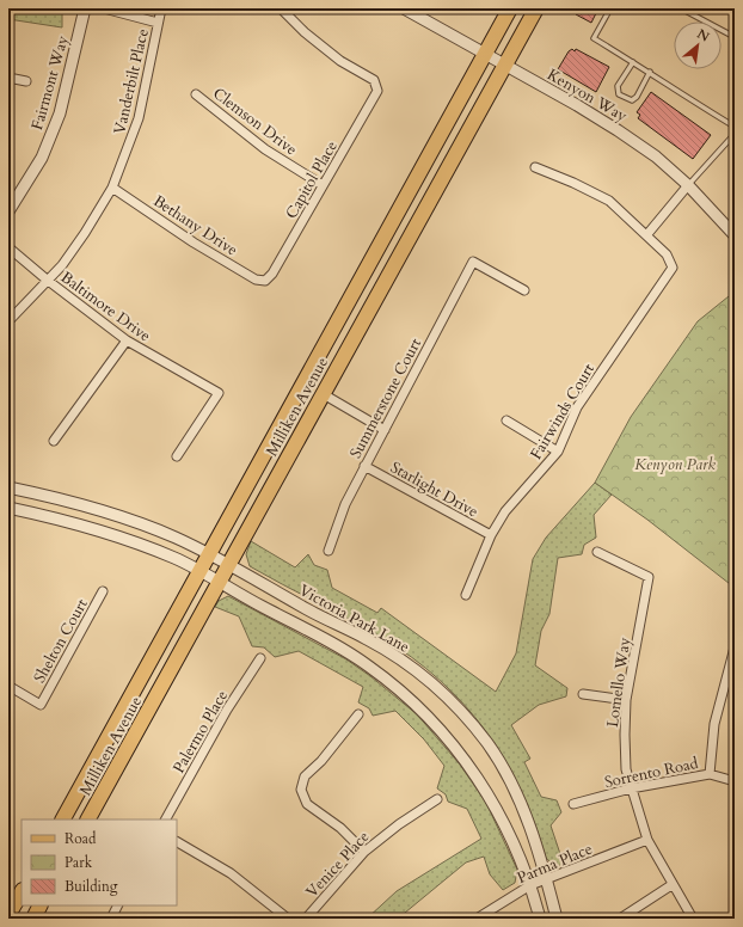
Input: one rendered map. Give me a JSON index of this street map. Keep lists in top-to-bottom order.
{
  "streets": {
    "main road": ["Milliken Avenue"],
    "street": [
      "Vanderbilt Place",
      "Fairmont Way",
      "Kenyon Way",
      "Clemson Drive",
      "Capitol Place",
      "Bethany Drive",
      "Baltimore Drive",
      "Summerstone Court",
      "Fairwinds Court",
      "Starlight Drive",
      "Victoria Park Lane",
      "Shelton Court",
      "Lomello Way",
      "Palermo Place",
      "Sorrento Road",
      "Parma Place",
      "Venice Place"
    ]
  },
  "crossings": [
    ["Vanderbilt Place", "Bethany Drive"],
    ["Vanderbilt Place", "Baltimore Drive"],
    ["Kenyon Way", "Milliken Avenue"],
    ["Clemson Drive", "Capitol Place"],
    ["Capitol Place", "Bethany Drive"],
    ["Summerstone Court", "Starlight Drive"],
    ["Milliken Avenue", "Victoria Park Lane"],
    ["Fairwinds Court", "Starlight Drive"],
    ["Victoria Park Lane", "Parma Place"],
    ["Lomello Way", "Sorrento Road"],
    ["Lomello Way", "Parma Place"]
  ],
  "parks": ["Kenyon Park"],
  "legend": ["Road", "Park", "Building"],
  "north": "top right"
}
